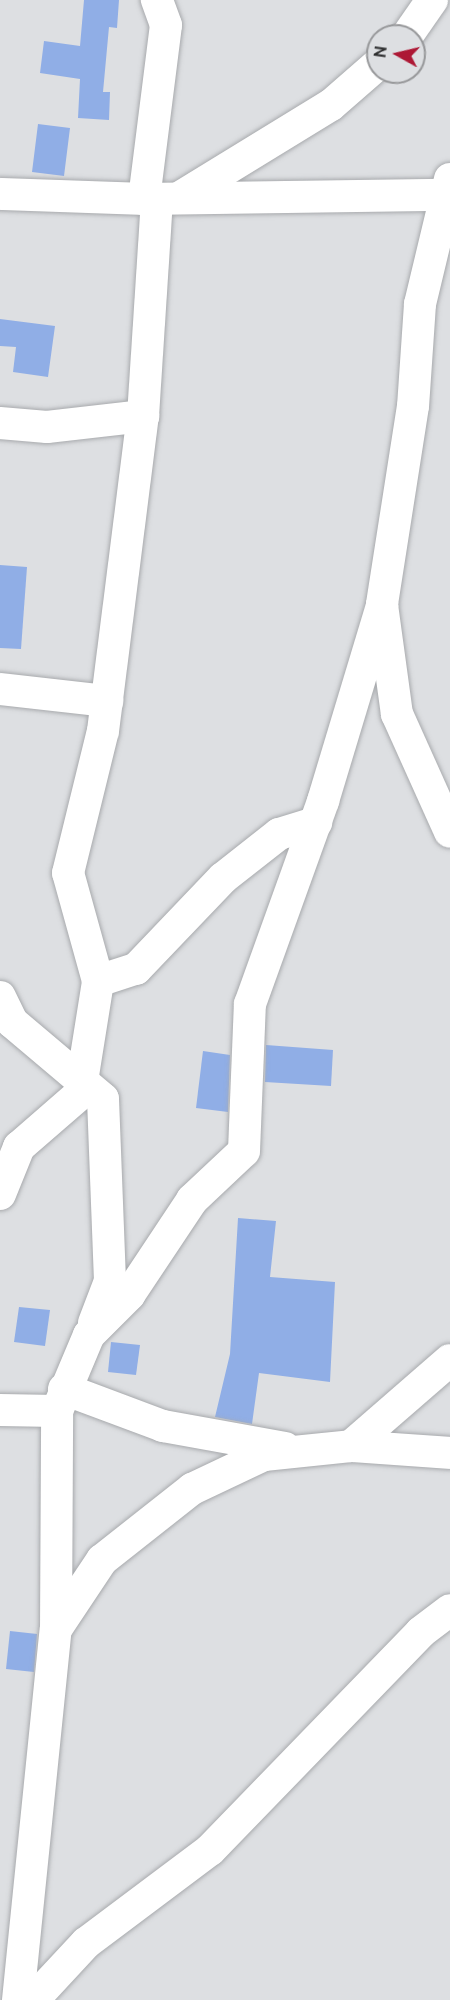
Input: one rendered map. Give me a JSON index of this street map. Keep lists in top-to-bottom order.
{
  "north": "left"
}
